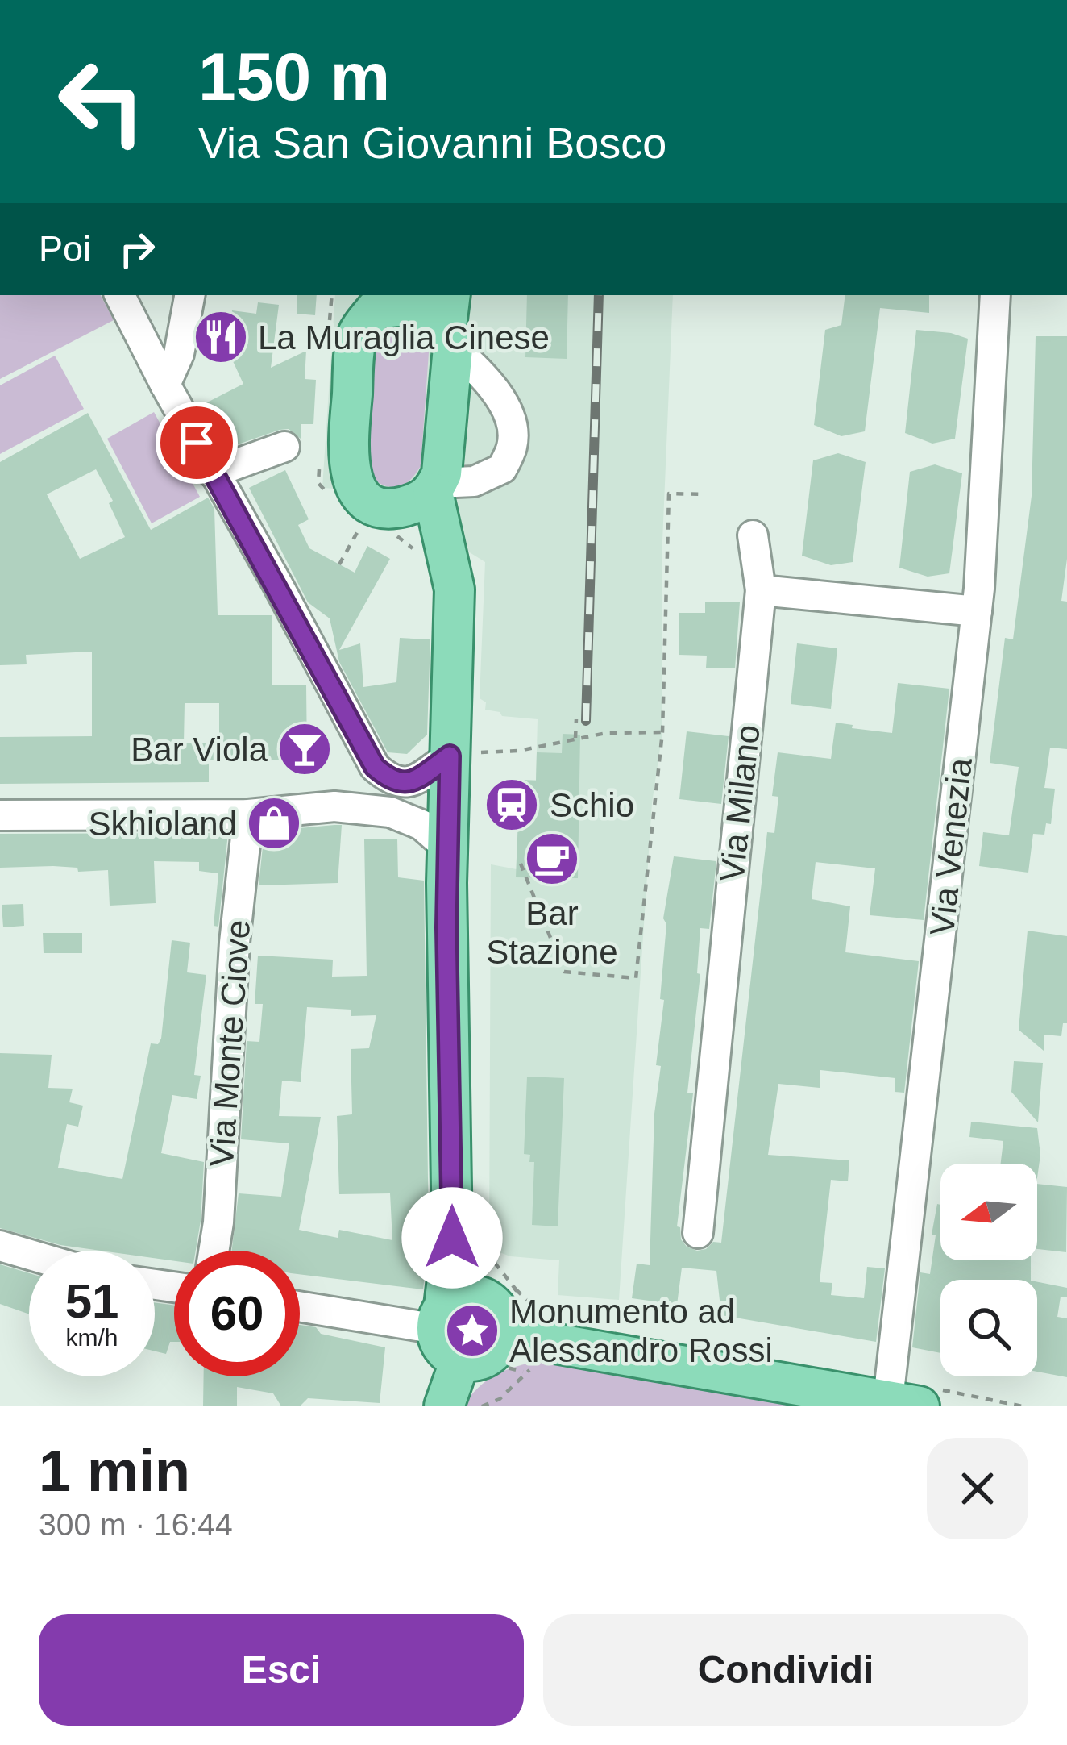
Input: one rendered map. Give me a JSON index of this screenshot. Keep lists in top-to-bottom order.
{
  "streets": {
    "street": ["Via Milano", "Via Venezia", "Via Monte Ciove"]
  },
  "places": {
    "restaurant": ["La Muraglia Cinese"],
    "bar": ["Bar Viola"],
    "station": ["Schio"],
    "shop": ["Skhioland"],
    "cafe": ["Bar Stazione"],
    "place": ["Monumento ad Alessandro Rossi"]
  },
  "north": "left",
  "page": {
    "turn": ["150 m", "Via San Giovanni Bosco"],
    "then": "Poi",
    "speed": "51 km/h",
    "limit": "60",
    "heading": ["1 min", "300 m · 16:44"],
    "buttons": ["Esci", "Condividi"]
  }
}
